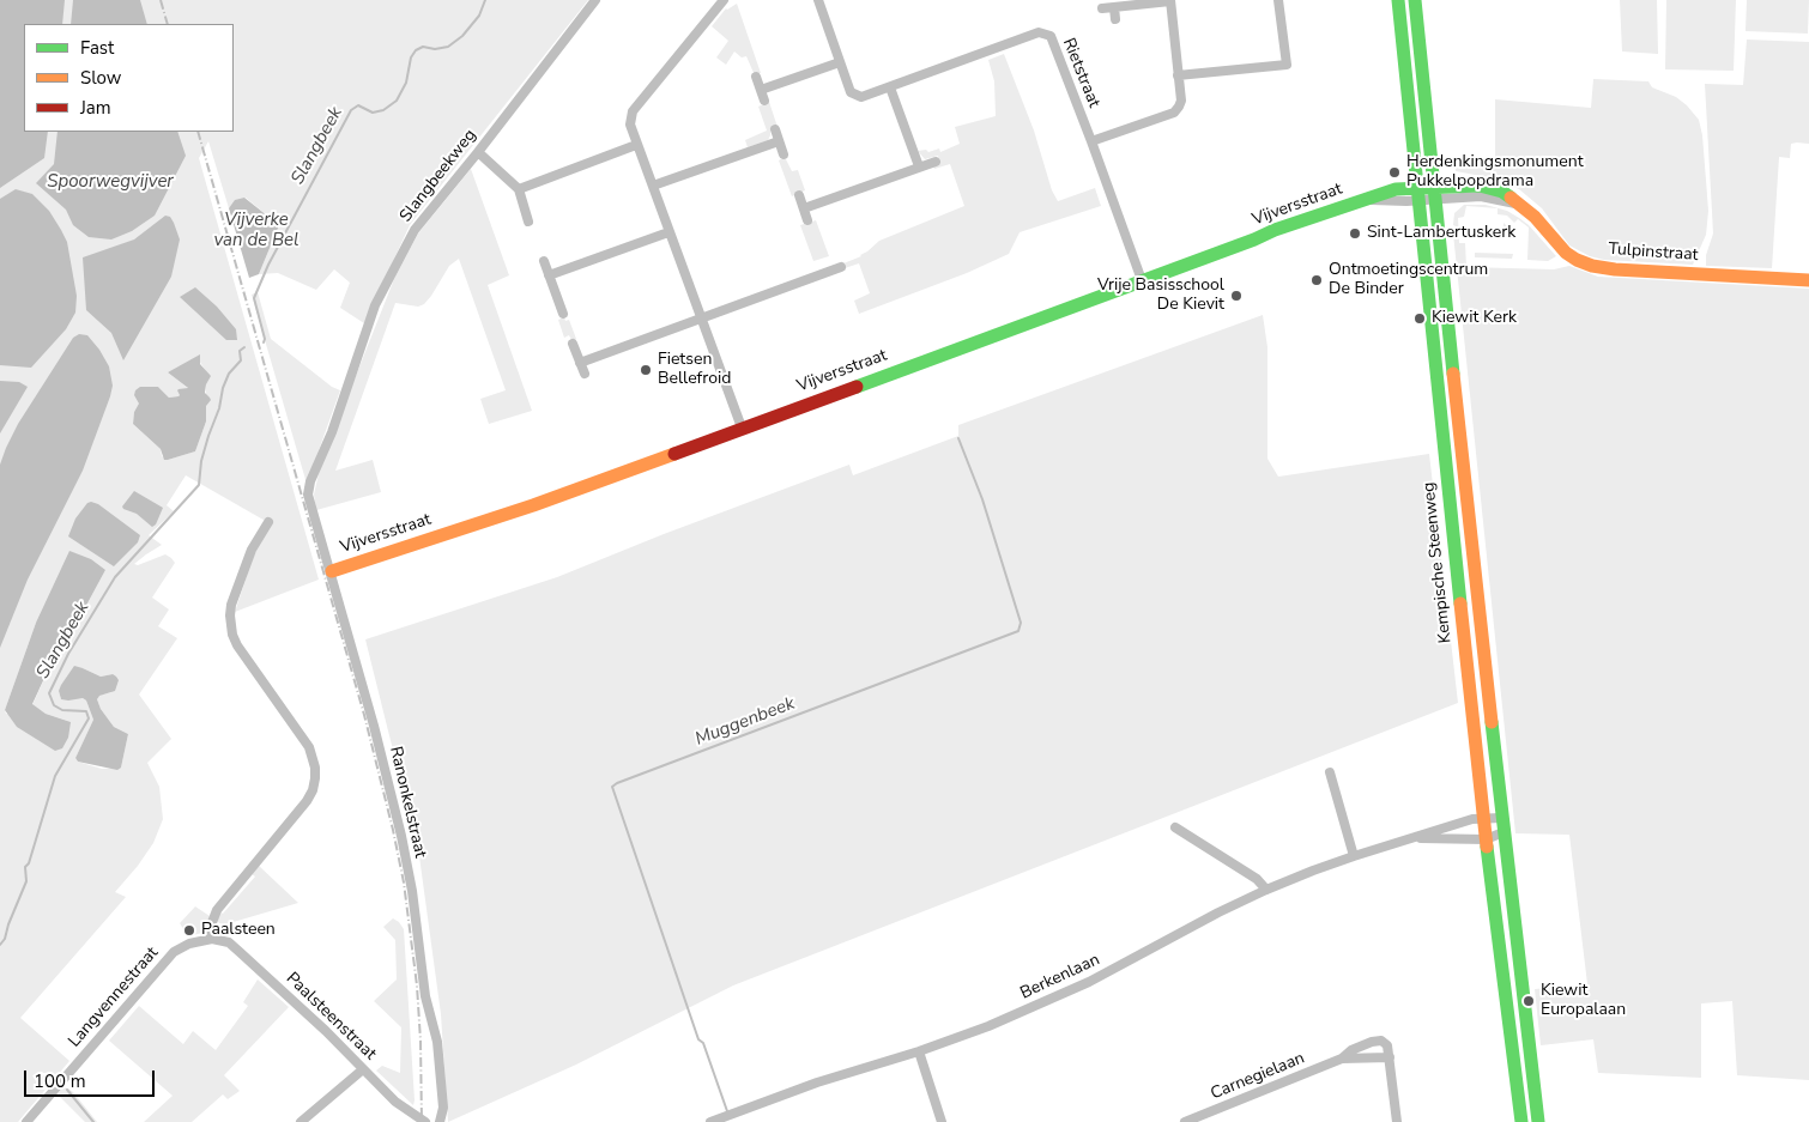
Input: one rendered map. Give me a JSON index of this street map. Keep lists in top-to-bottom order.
{
  "streets": {
    "main road": ["Vijversstraat", "Tulpinstraat", "Kempische Steenweg"],
    "street": [
      "Rietstraat",
      "Slangbeekweg",
      "Ranonkelstraat",
      "Berkenlaan",
      "Langvennestraat",
      "Paalsteenstraat",
      "Carnegielaan"
    ]
  },
  "crossings": [
    ["Rietstraat", "Vijversstraat"],
    ["Slangbeekweg", "Ranonkelstraat"],
    ["Vijversstraat", "Tulpinstraat"],
    ["Vijversstraat", "Kempische Steenweg"],
    ["Vijversstraat", "Ranonkelstraat"],
    ["Kempische Steenweg", "Berkenlaan"],
    ["Langvennestraat", "Paalsteenstraat"]
  ],
  "water": [
    "Slangbeek",
    "Spoorwegvijver",
    "Vijverke van de Bel",
    "Muggenbeek"
  ],
  "places": [
    "Herdenkingsmonument Pukkelpopdrama",
    "Sint-Lambertuskerk",
    "Ontmoetingscentrum De Binder",
    "Vrije Basisschool De Kievit",
    "Kiewit Kerk",
    "Fietsen Bellefroid",
    "Paalsteen",
    "Kiewit Europalaan"
  ],
  "legend": ["Fast", "Slow", "Jam"],
  "scale_bar": "100 m"
}
